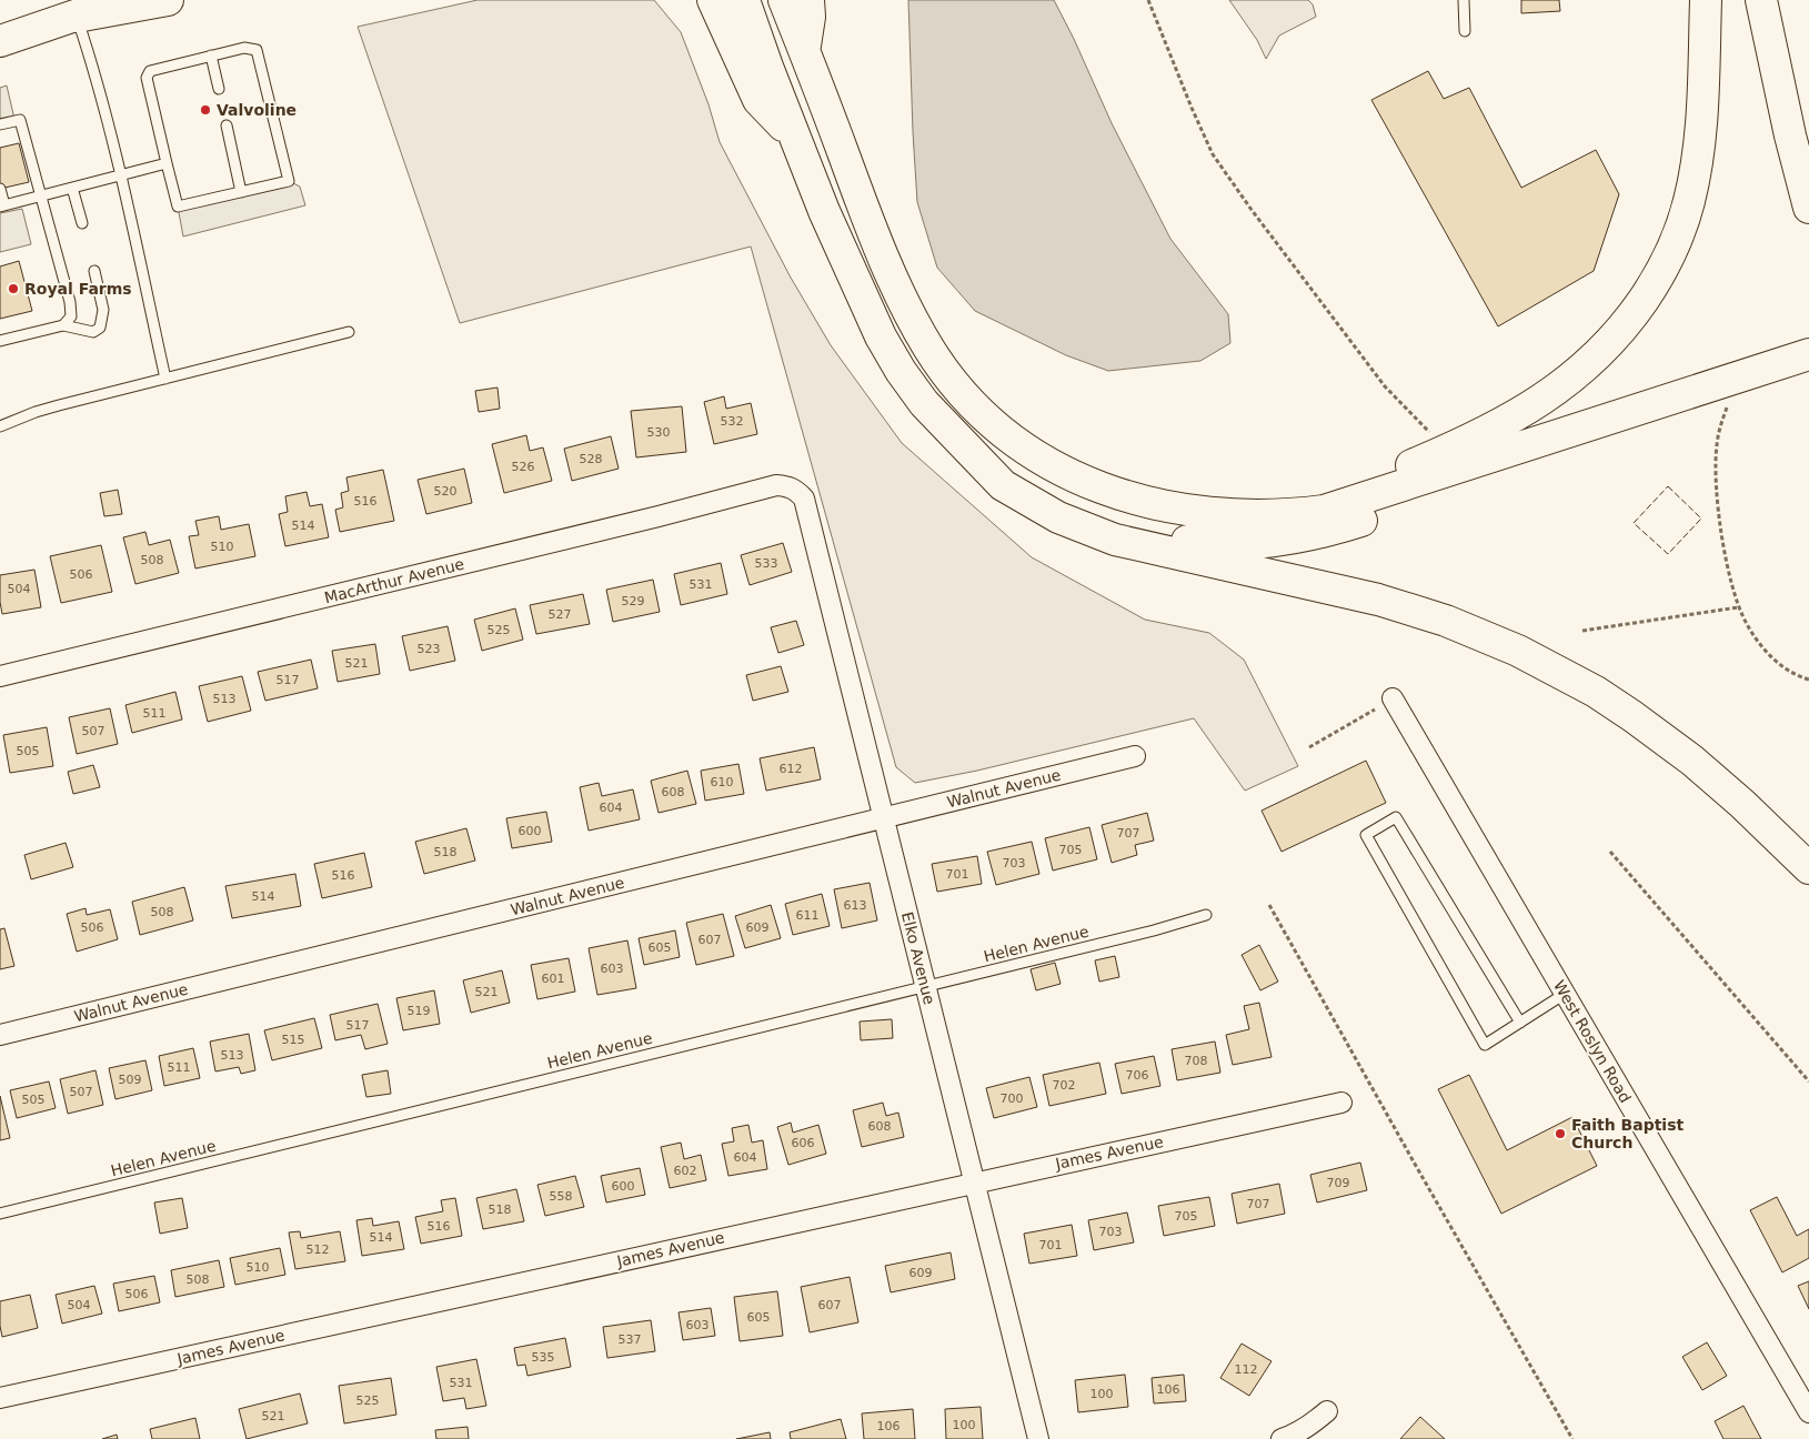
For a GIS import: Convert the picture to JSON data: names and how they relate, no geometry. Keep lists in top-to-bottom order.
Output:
{
  "streets": {
    "street": [
      "MacArthur Avenue",
      "Walnut Avenue",
      "Elko Avenue",
      "West Roslyn Road",
      "James Avenue"
    ],
    "lane": ["Helen Avenue"]
  },
  "crossings": [
    ["MacArthur Avenue", "Elko Avenue"],
    ["Walnut Avenue", "Elko Avenue"],
    ["Helen Avenue", "Elko Avenue"],
    ["Elko Avenue", "James Avenue"]
  ],
  "places": ["Valvoline", "Royal Farms", "Faith Baptist Church"],
  "house_numbers": [
    "532",
    "530",
    "528",
    "526",
    "520",
    "516",
    "514",
    "510",
    "508",
    "533",
    "506",
    "531",
    "504",
    "529",
    "527",
    "525",
    "523",
    "521",
    "517",
    "513",
    "511",
    "507",
    "505",
    "612",
    "610",
    "608",
    "604",
    "600",
    "707",
    "705",
    "518",
    "703",
    "701",
    "516",
    "514",
    "613",
    "508",
    "611",
    "506",
    "609",
    "607",
    "605",
    "603",
    "601",
    "521",
    "519",
    "517",
    "515",
    "513",
    "708",
    "511",
    "706",
    "509",
    "702",
    "507",
    "700",
    "505",
    "608",
    "606",
    "604",
    "602",
    "709",
    "600",
    "558",
    "707",
    "518",
    "705",
    "516",
    "703",
    "514",
    "701",
    "512",
    "510",
    "609",
    "508",
    "506",
    "504",
    "607",
    "605",
    "603",
    "537",
    "535",
    "112",
    "531",
    "106",
    "100",
    "525",
    "521",
    "100",
    "106"
  ]
}
